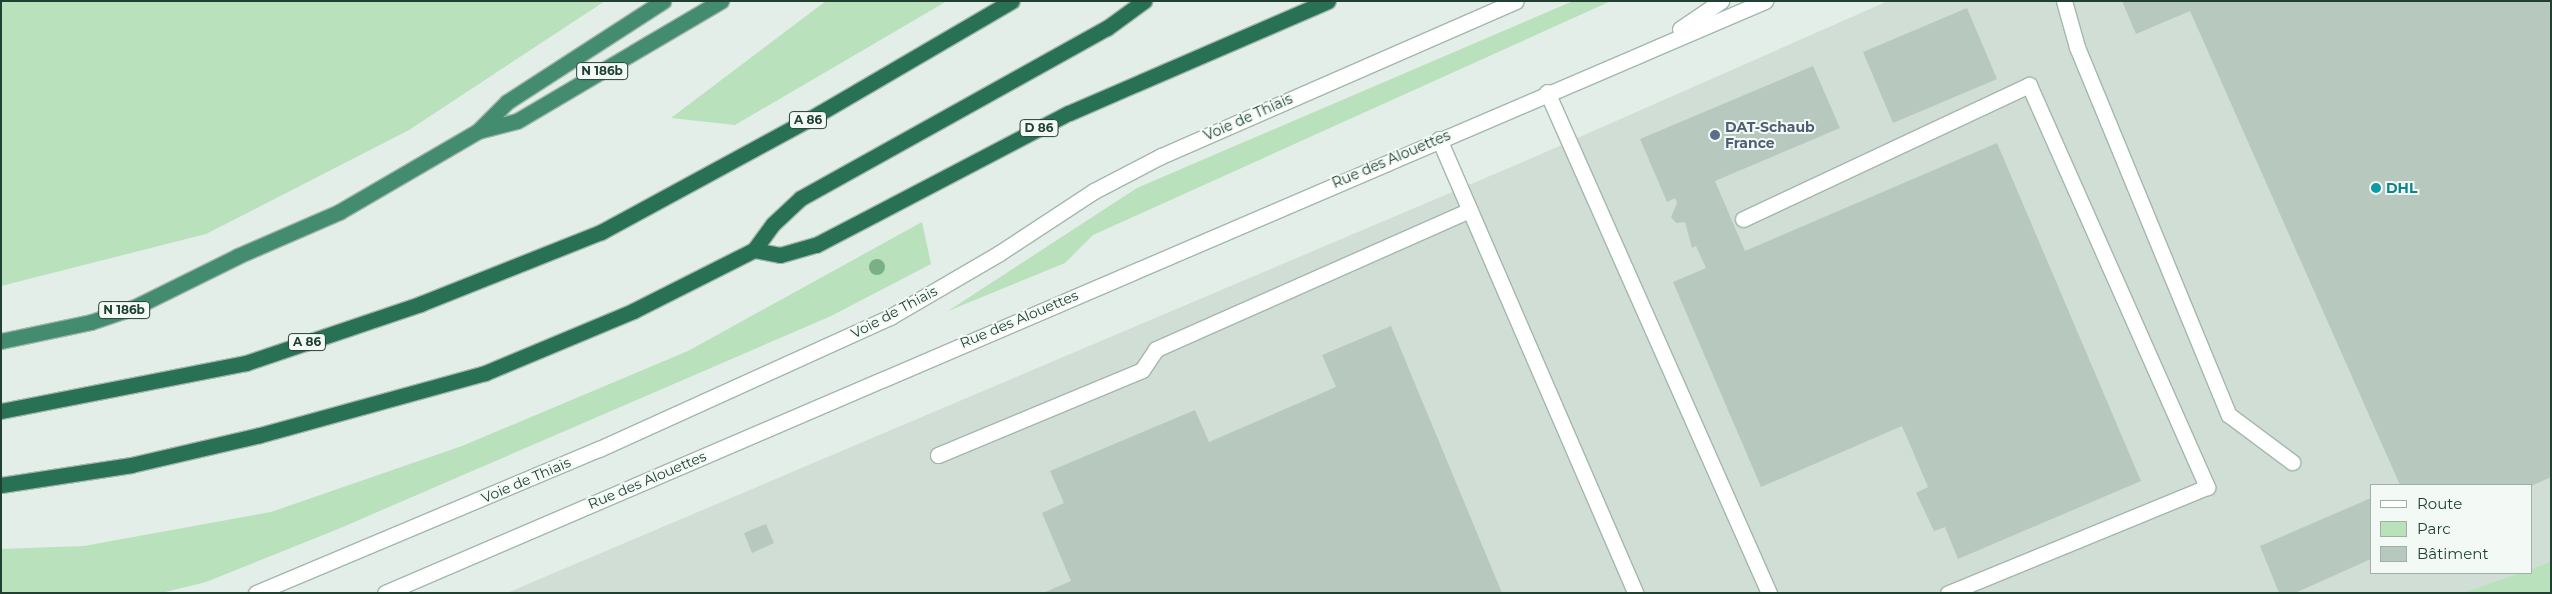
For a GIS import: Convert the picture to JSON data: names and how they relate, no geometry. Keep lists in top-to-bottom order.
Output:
{
  "streets": {
    "highway": ["N 186b", "A 86", "D 86"],
    "main road": ["Voie de Thiais", "Rue des Alouettes"]
  },
  "places": ["DAT-Schaub France", "DHL"],
  "legend": ["Route", "Parc", "Bâtiment"]
}
